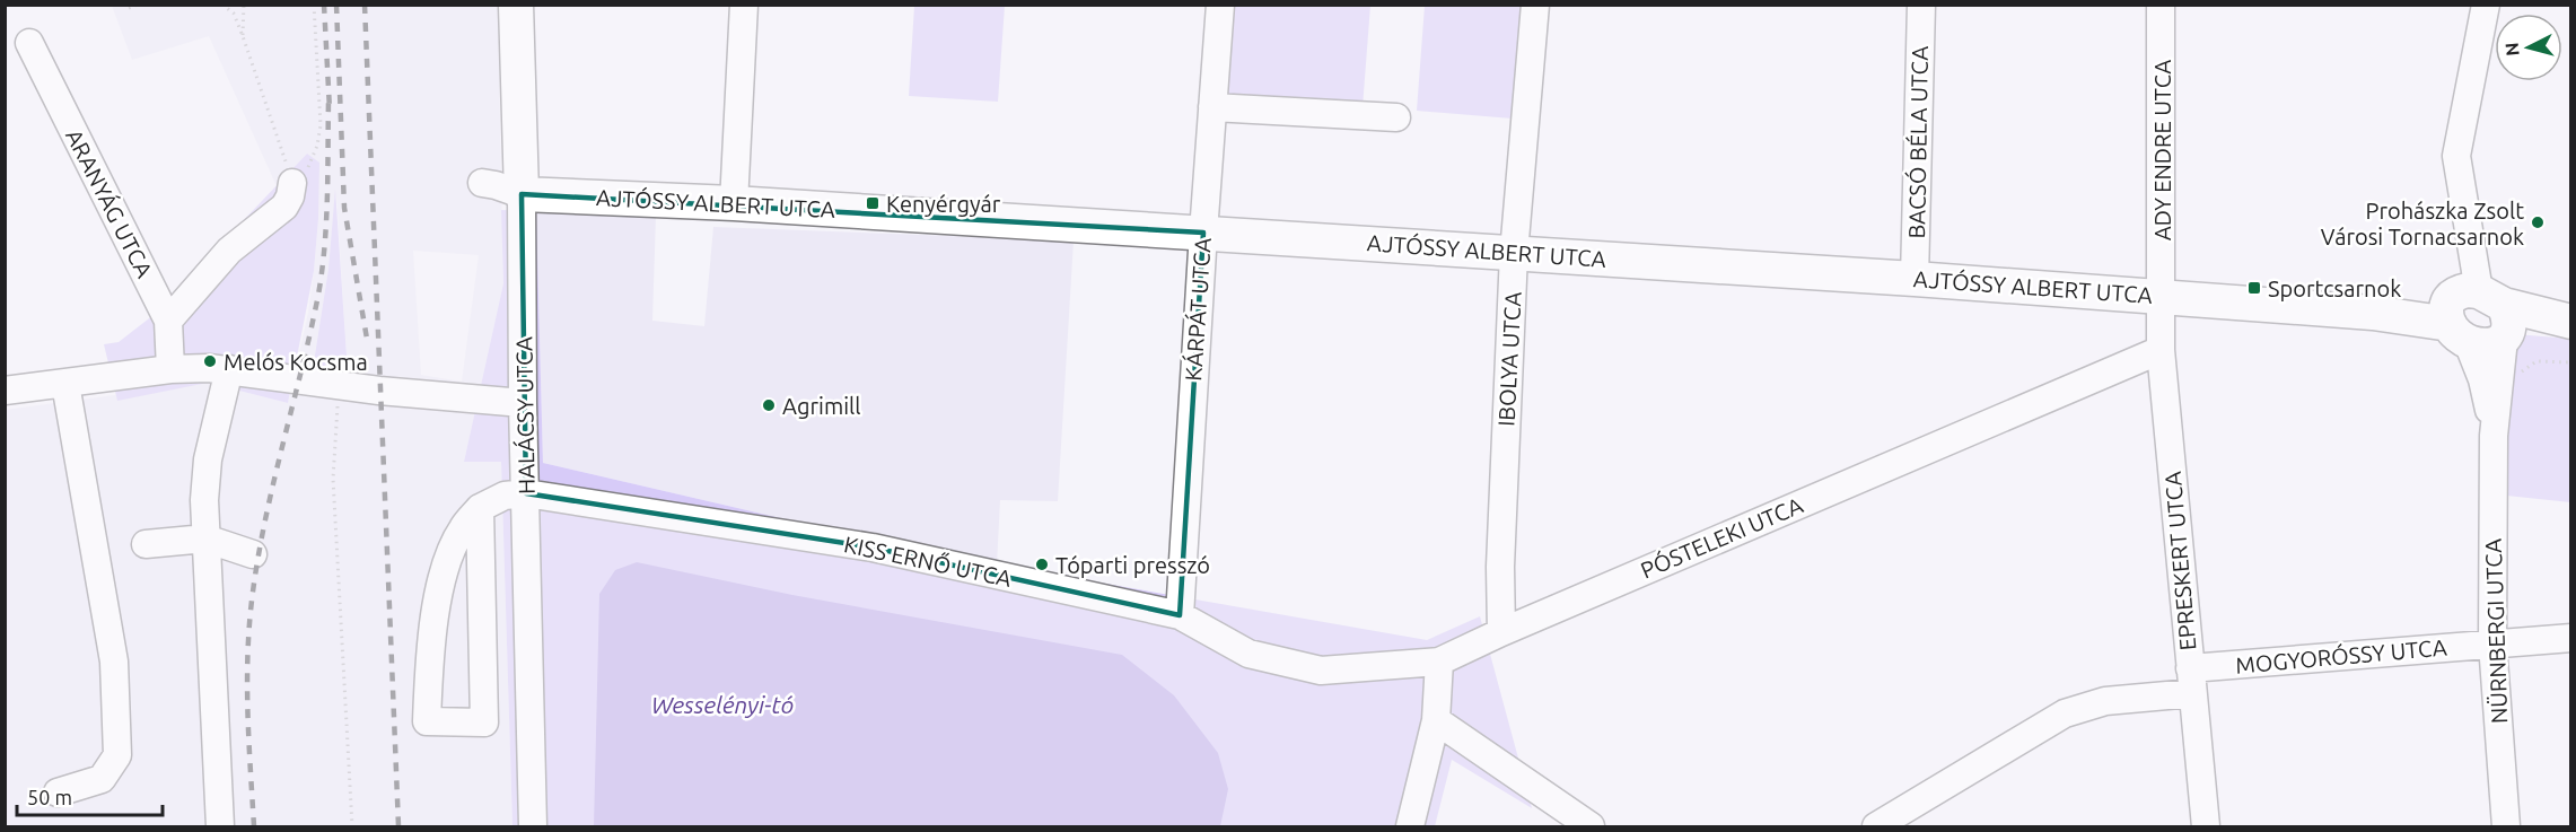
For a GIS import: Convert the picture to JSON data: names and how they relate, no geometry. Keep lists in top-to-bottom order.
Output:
{
  "streets": {
    "main road": ["AJTÓSSY ALBERT UTCA", "HALÁCSY UTCA"],
    "street": [
      "BACSÓ BÉLA UTCA",
      "ADY ENDRE UTCA",
      "ARANYÁG UTCA",
      "KÁRPÁT UTCA",
      "IBOLYA UTCA",
      "PÓSTELEKI UTCA",
      "KISS ERNŐ UTCA",
      "EPRESKERT UTCA",
      "NÜRNBERGI UTCA",
      "MOGYORÓSSY UTCA"
    ]
  },
  "crossings": [
    ["BACSÓ BÉLA UTCA", "AJTÓSSY ALBERT UTCA"],
    ["ADY ENDRE UTCA", "AJTÓSSY ALBERT UTCA"],
    ["ADY ENDRE UTCA", "EPRESKERT UTCA"],
    ["AJTÓSSY ALBERT UTCA", "KÁRPÁT UTCA"],
    ["AJTÓSSY ALBERT UTCA", "IBOLYA UTCA"],
    ["AJTÓSSY ALBERT UTCA", "HALÁCSY UTCA"],
    ["AJTÓSSY ALBERT UTCA", "EPRESKERT UTCA"],
    ["AJTÓSSY ALBERT UTCA", "NÜRNBERGI UTCA"],
    ["KÁRPÁT UTCA", "KISS ERNŐ UTCA"],
    ["IBOLYA UTCA", "PÓSTELEKI UTCA"],
    ["HALÁCSY UTCA", "KISS ERNŐ UTCA"],
    ["PÓSTELEKI UTCA", "KISS ERNŐ UTCA"],
    ["PÓSTELEKI UTCA", "EPRESKERT UTCA"],
    ["EPRESKERT UTCA", "MOGYORÓSSY UTCA"],
    ["NÜRNBERGI UTCA", "MOGYORÓSSY UTCA"]
  ],
  "water": ["Wesselényi-tó"],
  "places": {
    "transit": ["Kenyérgyár", "Sportcsarnok"],
    "other": [
      "Prohászka Zsolt Városi Tornacsarnok",
      "Melós Kocsma",
      "Agrimill",
      "Tóparti presszó"
    ]
  },
  "scale_bar": "50 m",
  "north": "left"
}
